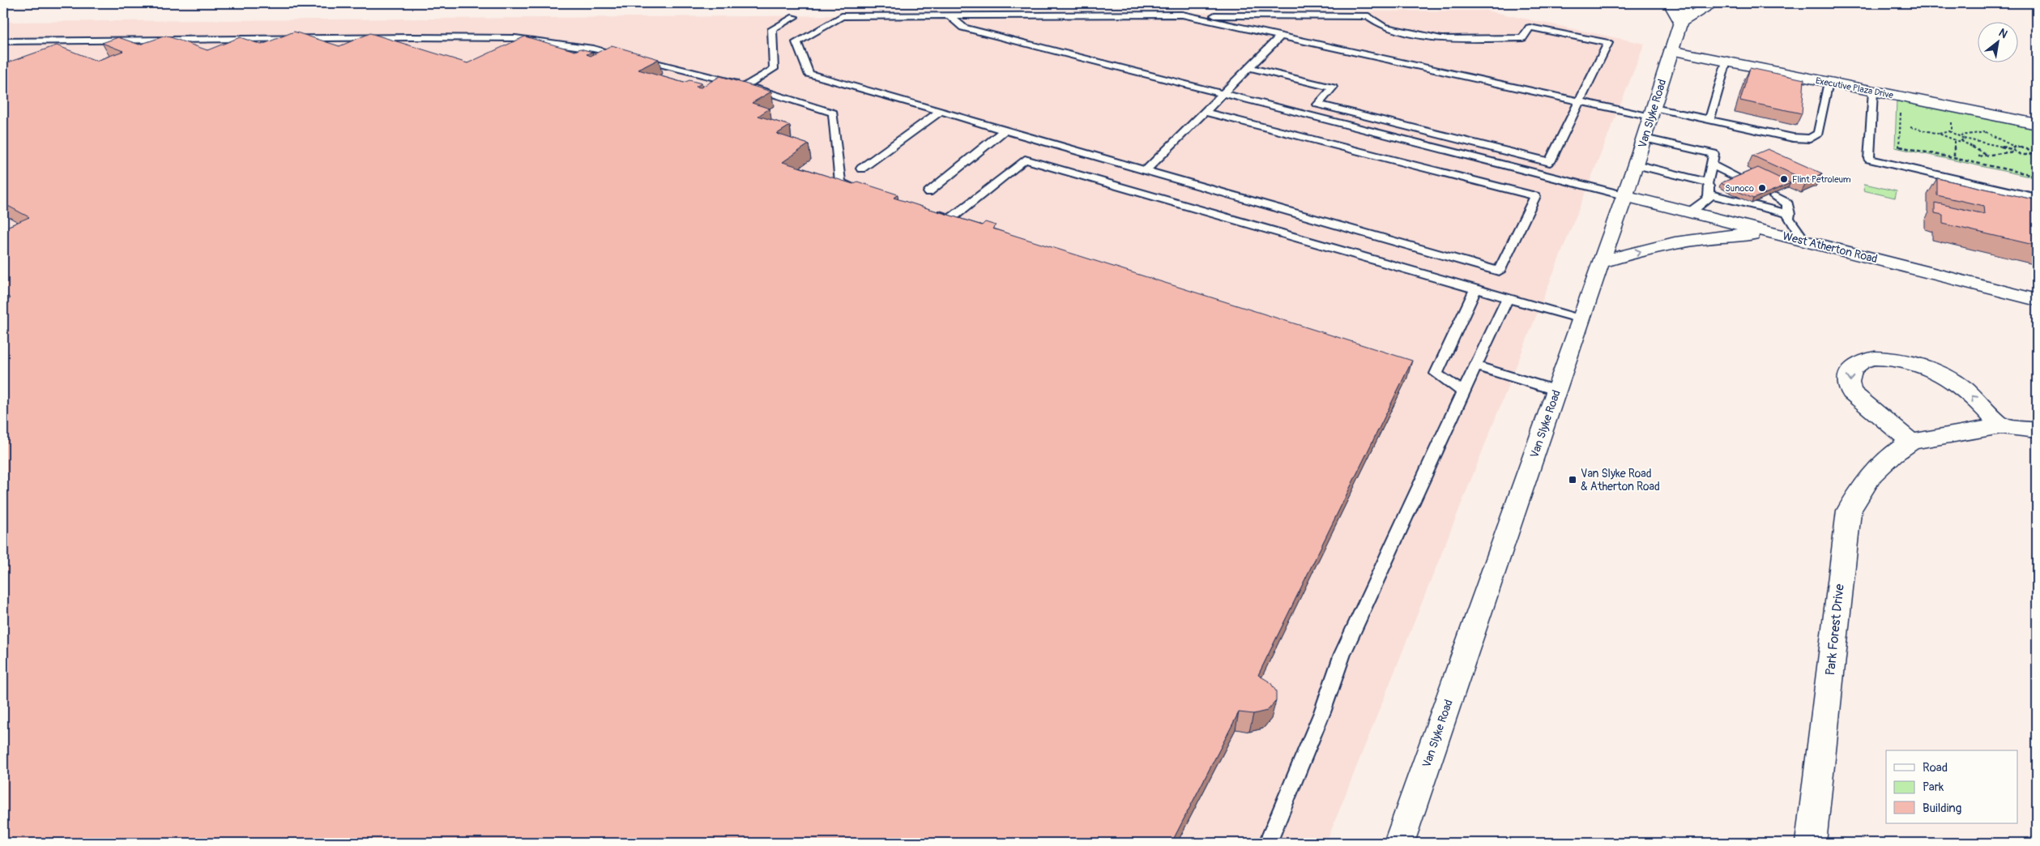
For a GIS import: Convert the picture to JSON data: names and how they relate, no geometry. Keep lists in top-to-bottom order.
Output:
{
  "streets": {
    "street": [
      "Executive Plaza Drive",
      "Van Slyke Road",
      "West Atherton Road",
      "Park Forest Drive"
    ]
  },
  "crossings": [
    ["Executive Plaza Drive", "Van Slyke Road"],
    ["Van Slyke Road", "West Atherton Road"]
  ],
  "places": {
    "other": ["Flint Petroleum", "Sunoco"],
    "transit": ["Van Slyke Road & Atherton Road"]
  },
  "legend": ["Road", "Park", "Building"],
  "north": "top right"
}
